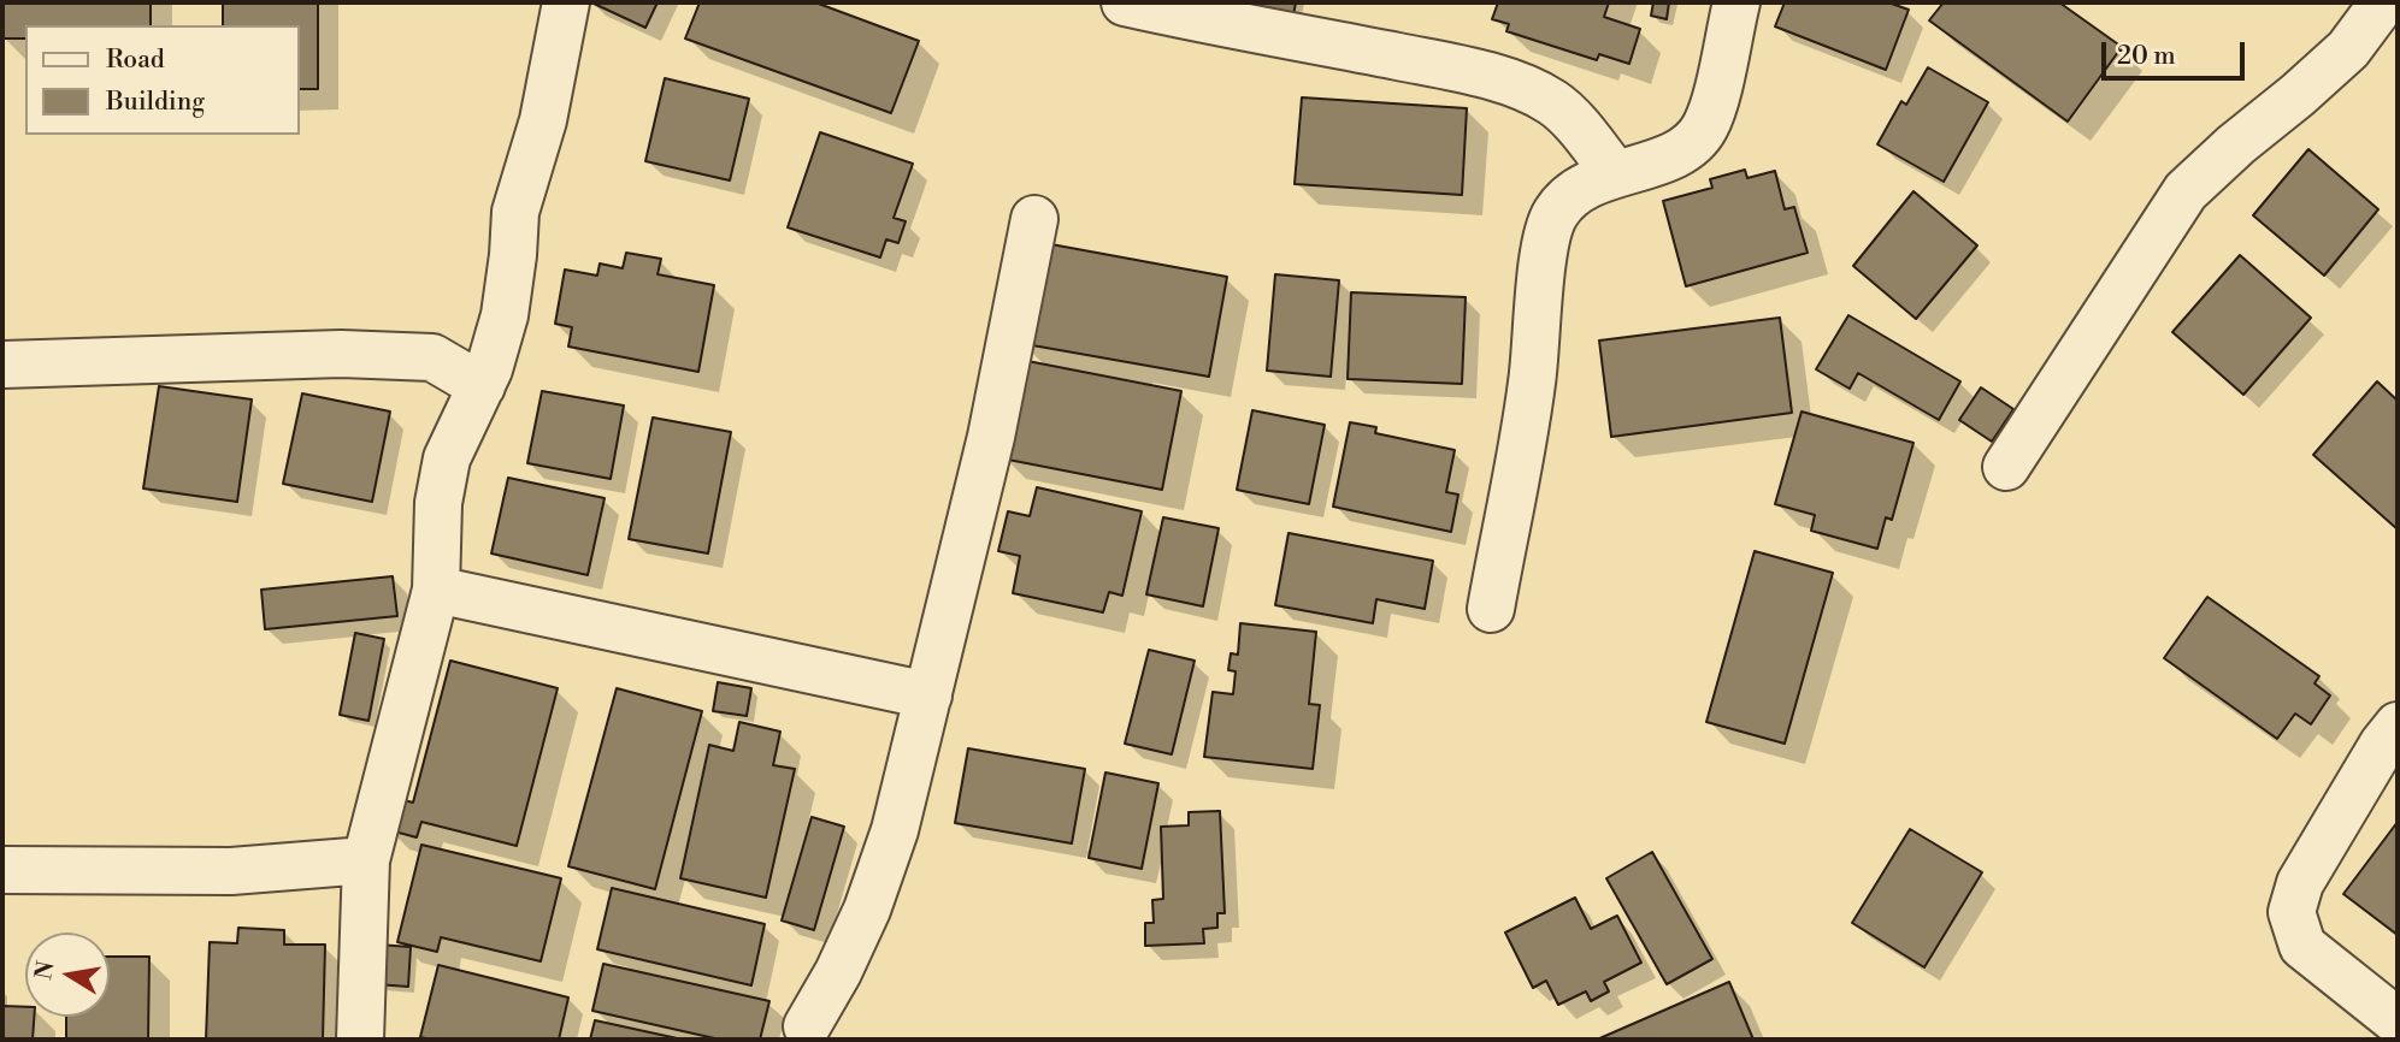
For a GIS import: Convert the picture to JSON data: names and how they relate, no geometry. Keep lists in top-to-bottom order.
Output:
{
  "legend": ["Road", "Building"],
  "scale_bar": "20 m",
  "north": "left"
}
